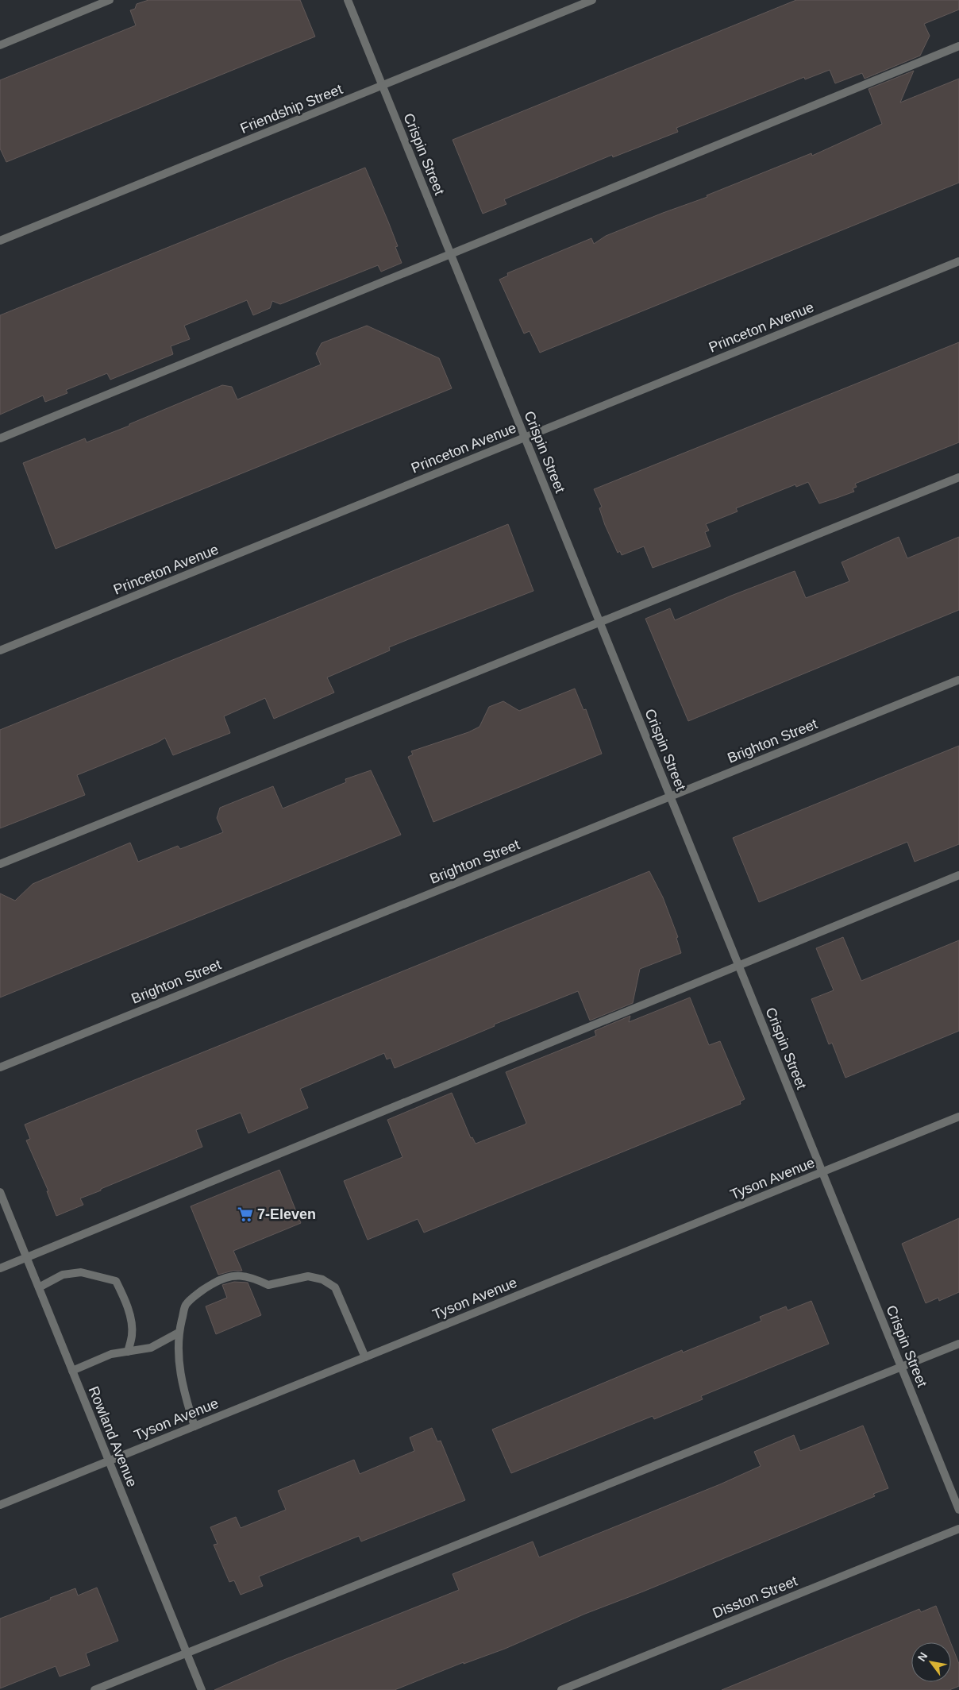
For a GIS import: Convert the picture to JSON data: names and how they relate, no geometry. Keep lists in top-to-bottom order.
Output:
{
  "streets": {
    "street": [
      "Friendship Street",
      "Crispin Street",
      "Princeton Avenue",
      "Brighton Street",
      "Tyson Avenue",
      "Rowland Avenue",
      "Disston Street"
    ]
  },
  "crossings": [
    ["Friendship Street", "Crispin Street"],
    ["Crispin Street", "Princeton Avenue"],
    ["Crispin Street", "Brighton Street"],
    ["Crispin Street", "Tyson Avenue"],
    ["Tyson Avenue", "Rowland Avenue"]
  ],
  "places": {
    "supermarket": ["7-Eleven"]
  },
  "north": "top left"
}
